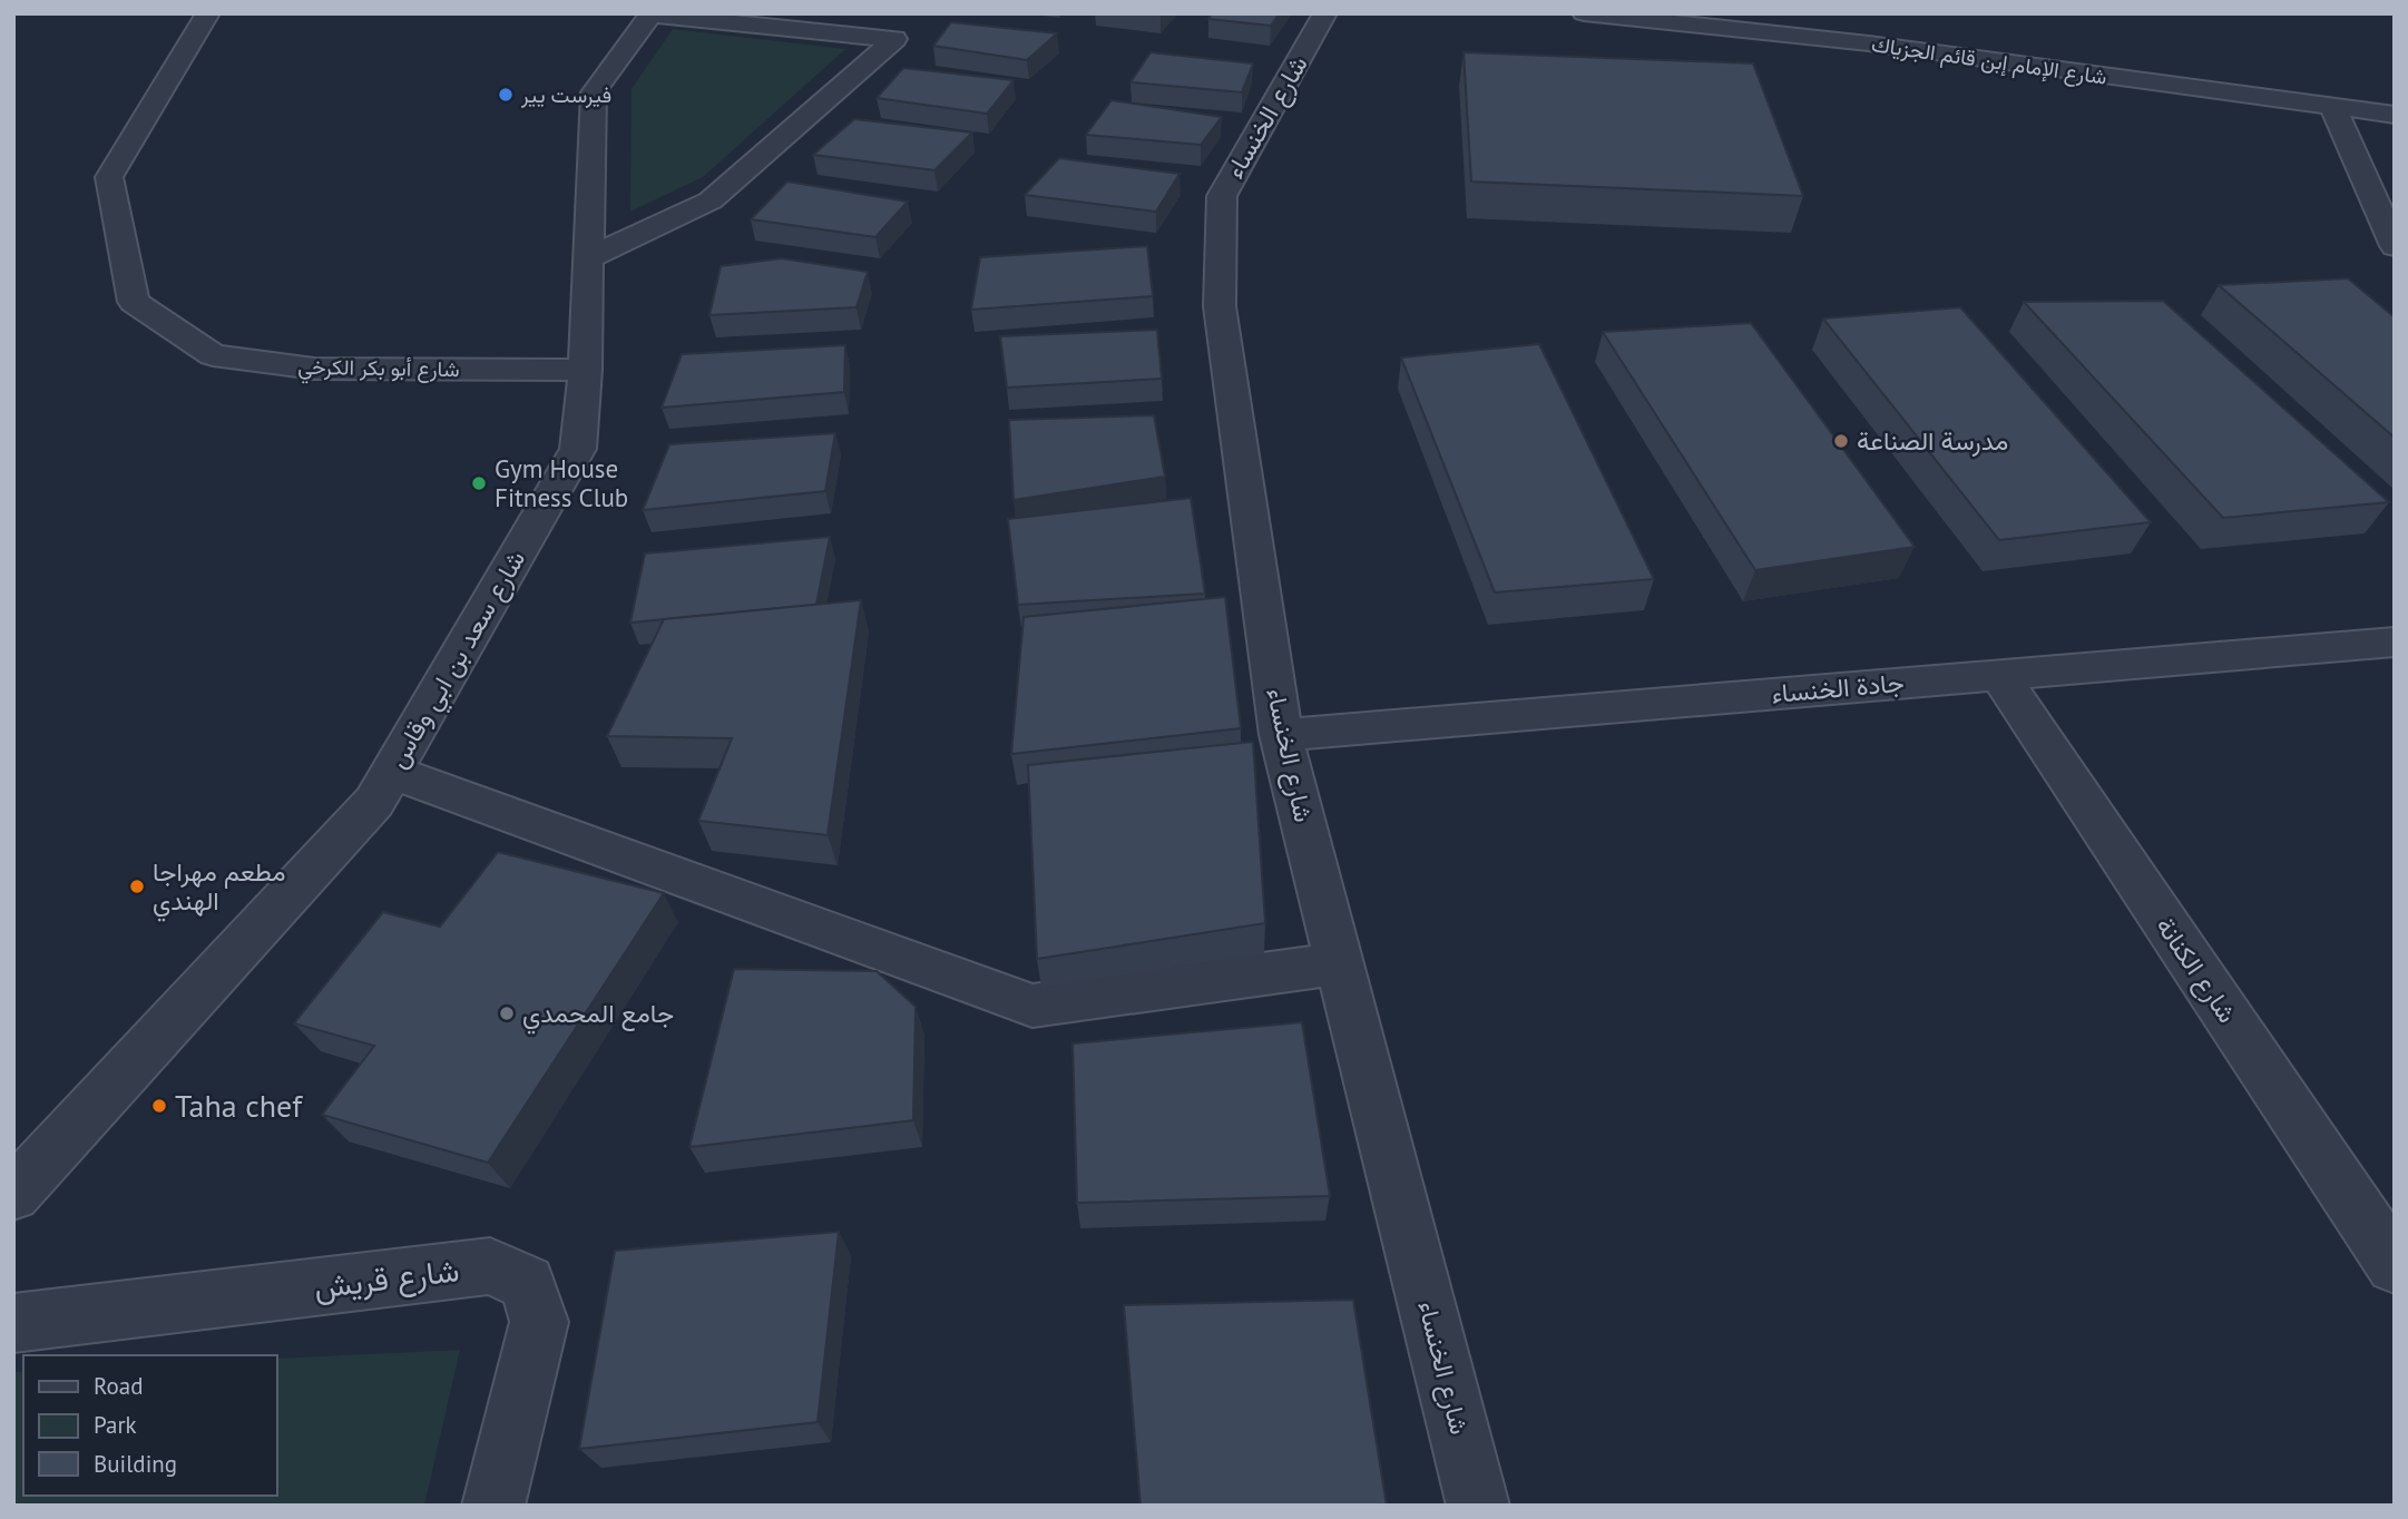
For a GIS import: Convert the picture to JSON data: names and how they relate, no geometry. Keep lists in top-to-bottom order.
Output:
{
  "streets": {
    "street": [
      "شارع الإمام إبن قائم الجزياك",
      "شارع الخنساء",
      "شارع أبو بكر الكرخي",
      "شارع سعد بن ابي وقاس",
      "جادة الخنساء",
      "شارع الكنانة",
      "شارع قريش"
    ]
  },
  "crossings": [
    ["شارع الخنساء", "جادة الخنساء"],
    ["شارع أبو بكر الكرخي", "شارع سعد بن ابي وقاس"],
    ["جادة الخنساء", "شارع الكنانة"]
  ],
  "places": [
    "فيرست يير",
    "مدرسة الصناعة",
    "Gym House Fitness Club",
    "مطعم مهراجا الهندي",
    "جامع المحمدي",
    "Taha chef"
  ],
  "legend": ["Road", "Park", "Building"]
}
